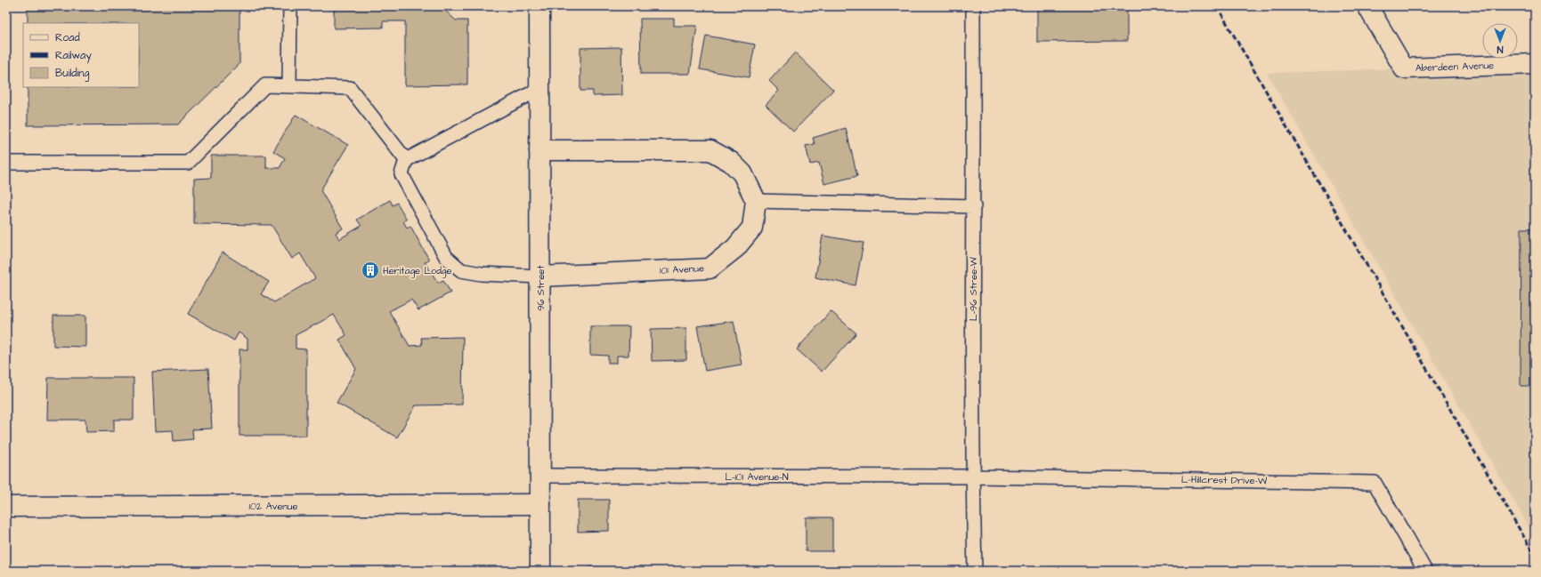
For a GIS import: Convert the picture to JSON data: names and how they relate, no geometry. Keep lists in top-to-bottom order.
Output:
{
  "streets": {
    "street": [
      "Aberdeen Avenue",
      "101 Avenue",
      "96 Street",
      "102 Avenue"
    ],
    "lane": ["L-96 Stree-W", "L-101 Avenue-N", "L-Hillcrest Drive-W"]
  },
  "crossings": [
    ["101 Avenue", "96 Street"],
    ["96 Street", "L-101 Avenue-N"],
    ["96 Street", "102 Avenue"],
    ["L-96 Stree-W", "L-101 Avenue-N"],
    ["L-96 Stree-W", "L-Hillcrest Drive-W"],
    ["L-101 Avenue-N", "L-Hillcrest Drive-W"]
  ],
  "places": {
    "building": ["Heritage Lodge"]
  },
  "legend": ["Road", "Railway", "Building"],
  "north": "bottom"
}
